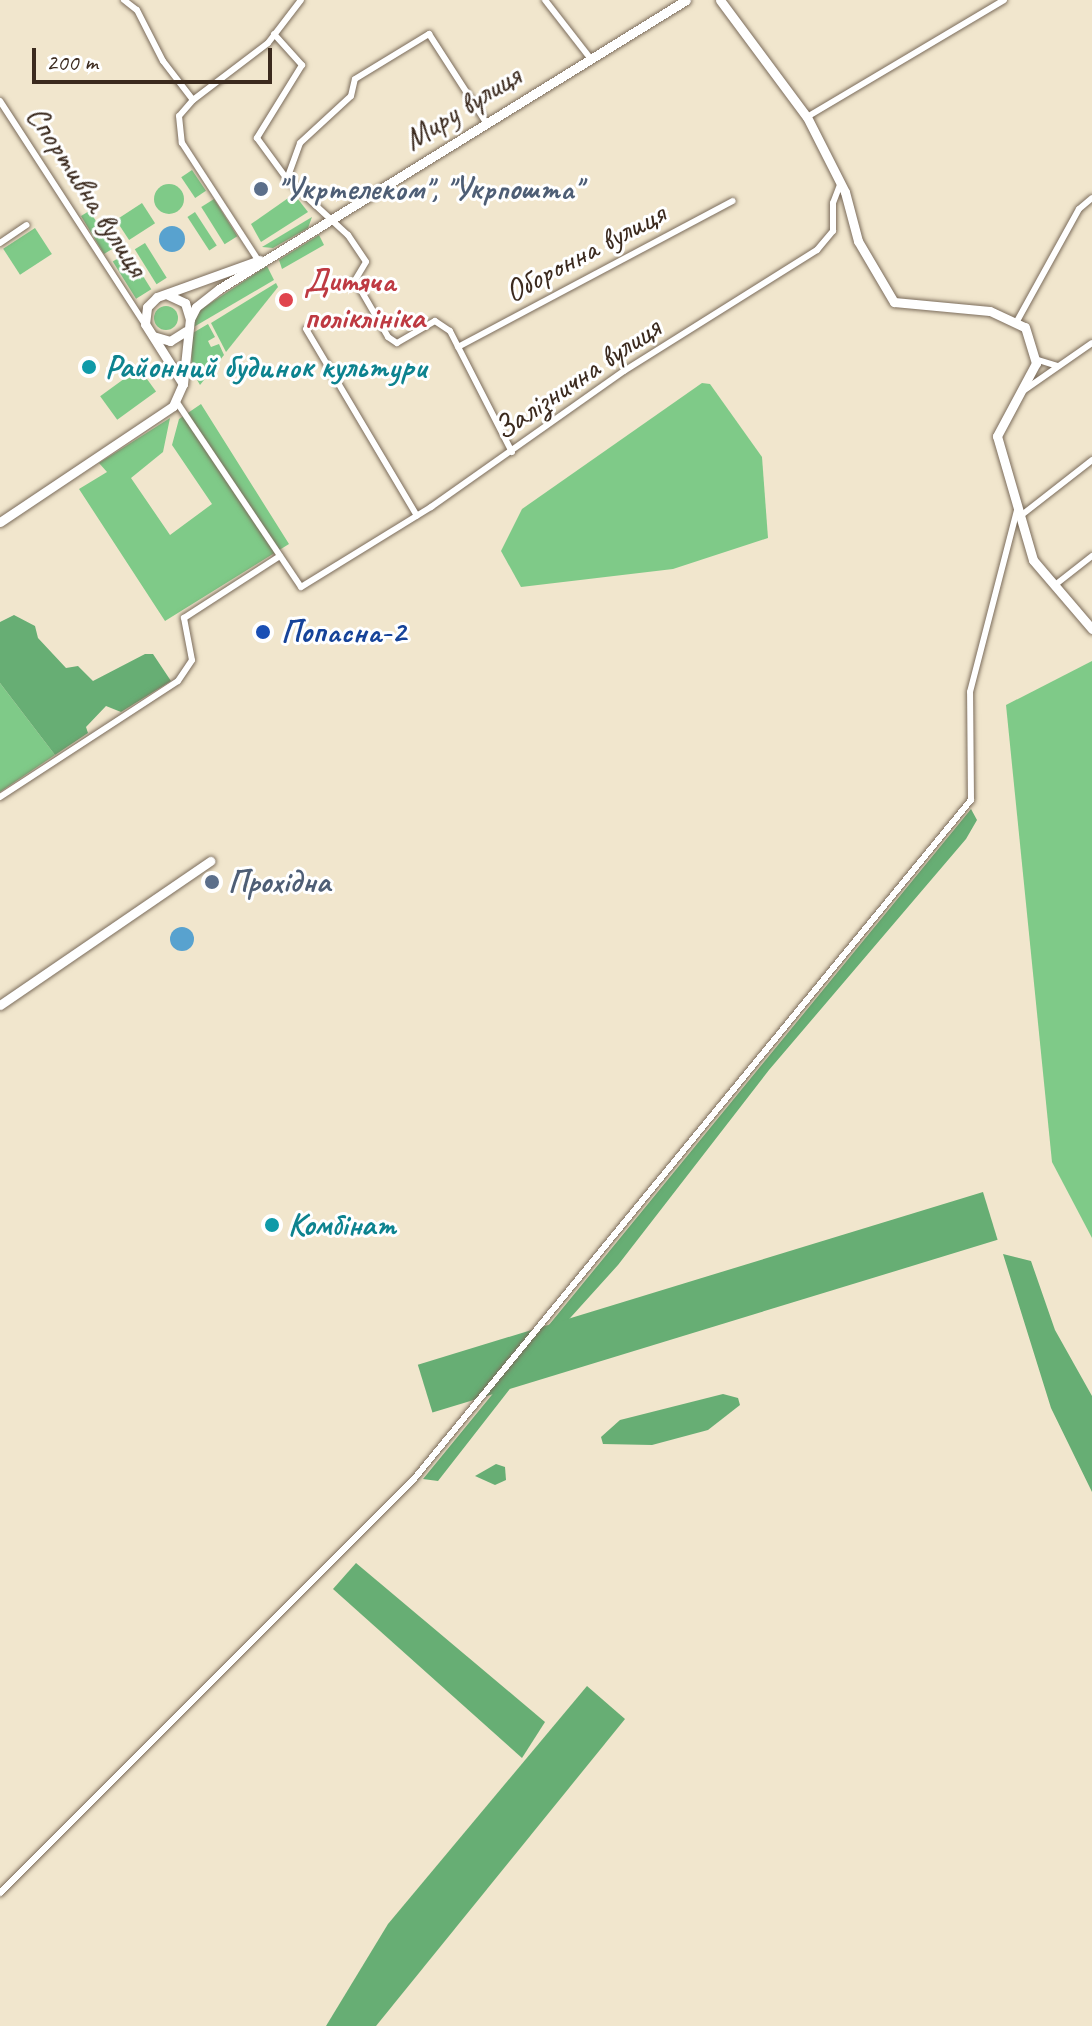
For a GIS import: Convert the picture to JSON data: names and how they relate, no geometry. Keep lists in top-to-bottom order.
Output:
{
  "streets": {
    "street": [
      "Миру вулиця",
      "Спортивна вулиця",
      "Оборонна вулиця",
      "Залізнична вулиця"
    ]
  },
  "places": [
    "\"Укртелеком\", \"Укрпошта\"",
    "Дитяча поліклініка",
    "Районний будинок культури",
    "Попасна-2",
    "Прохідна",
    "Комбінат"
  ],
  "scale_bar": "200 m"
}
